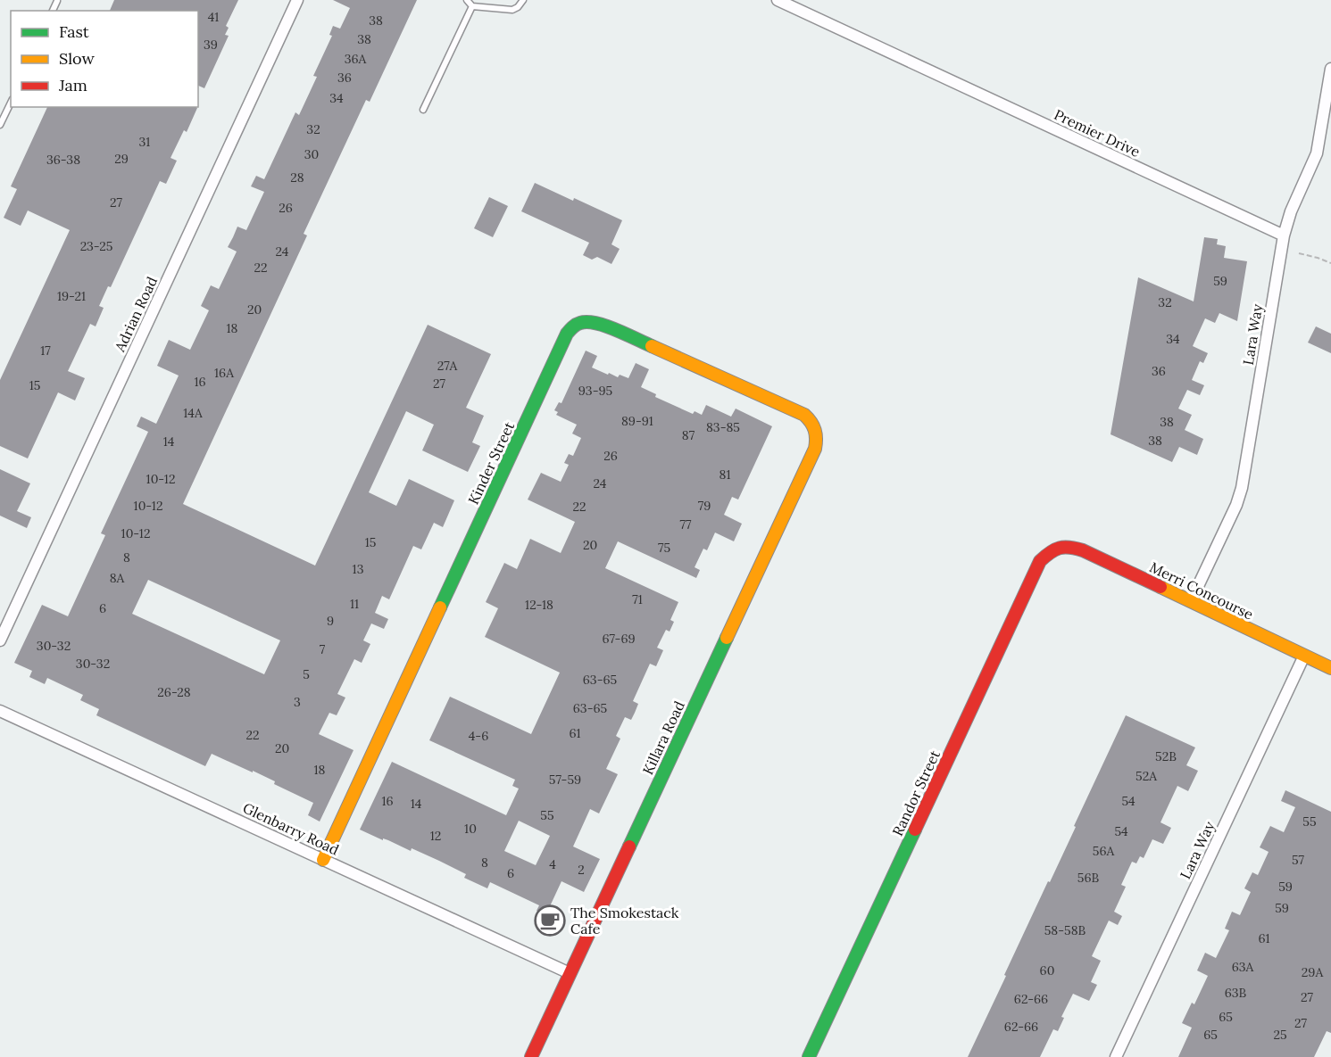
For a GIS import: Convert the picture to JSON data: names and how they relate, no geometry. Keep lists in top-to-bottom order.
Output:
{
  "streets": {
    "street": [
      "Premier Drive",
      "Adrian Road",
      "Lara Way",
      "Kinder Street",
      "Merri Concourse",
      "Killara Road",
      "Randor Street",
      "Glenbarry Road"
    ]
  },
  "crossings": [
    ["Premier Drive", "Lara Way"],
    ["Lara Way", "Merri Concourse"],
    ["Kinder Street", "Killara Road"],
    ["Kinder Street", "Glenbarry Road"],
    ["Merri Concourse", "Randor Street"],
    ["Killara Road", "Glenbarry Road"]
  ],
  "places": {
    "cafe": ["The Smokestack Cafe"]
  },
  "house_numbers": [
    "41",
    "38",
    "38",
    "39",
    "36A",
    "36",
    "34",
    "32",
    "31",
    "30",
    "29",
    "36-38",
    "28",
    "27",
    "26",
    "23-25",
    "24",
    "22",
    "59",
    "19-21",
    "32",
    "20",
    "18",
    "34",
    "17",
    "27A",
    "36",
    "16A",
    "16",
    "27",
    "15",
    "93-95",
    "14A",
    "89-91",
    "38",
    "83-85",
    "87",
    "38",
    "14",
    "26",
    "81",
    "10-12",
    "24",
    "10-12",
    "79",
    "22",
    "77",
    "10-12",
    "15",
    "20",
    "75",
    "8",
    "13",
    "8A",
    "71",
    "11",
    "12-18",
    "6",
    "9",
    "67-69",
    "30-32",
    "7",
    "30-32",
    "5",
    "63-65",
    "26-28",
    "3",
    "63-65",
    "61",
    "22",
    "4-6",
    "20",
    "52B",
    "18",
    "52A",
    "57-59",
    "16",
    "54",
    "14",
    "55",
    "55",
    "10",
    "54",
    "12",
    "56A",
    "57",
    "8",
    "4",
    "2",
    "6",
    "56B",
    "59",
    "59",
    "58-58B",
    "61",
    "63A",
    "60",
    "29A",
    "63B",
    "27",
    "62-66",
    "65",
    "27",
    "62-66",
    "65",
    "25"
  ],
  "legend": ["Fast", "Slow", "Jam"]
}
